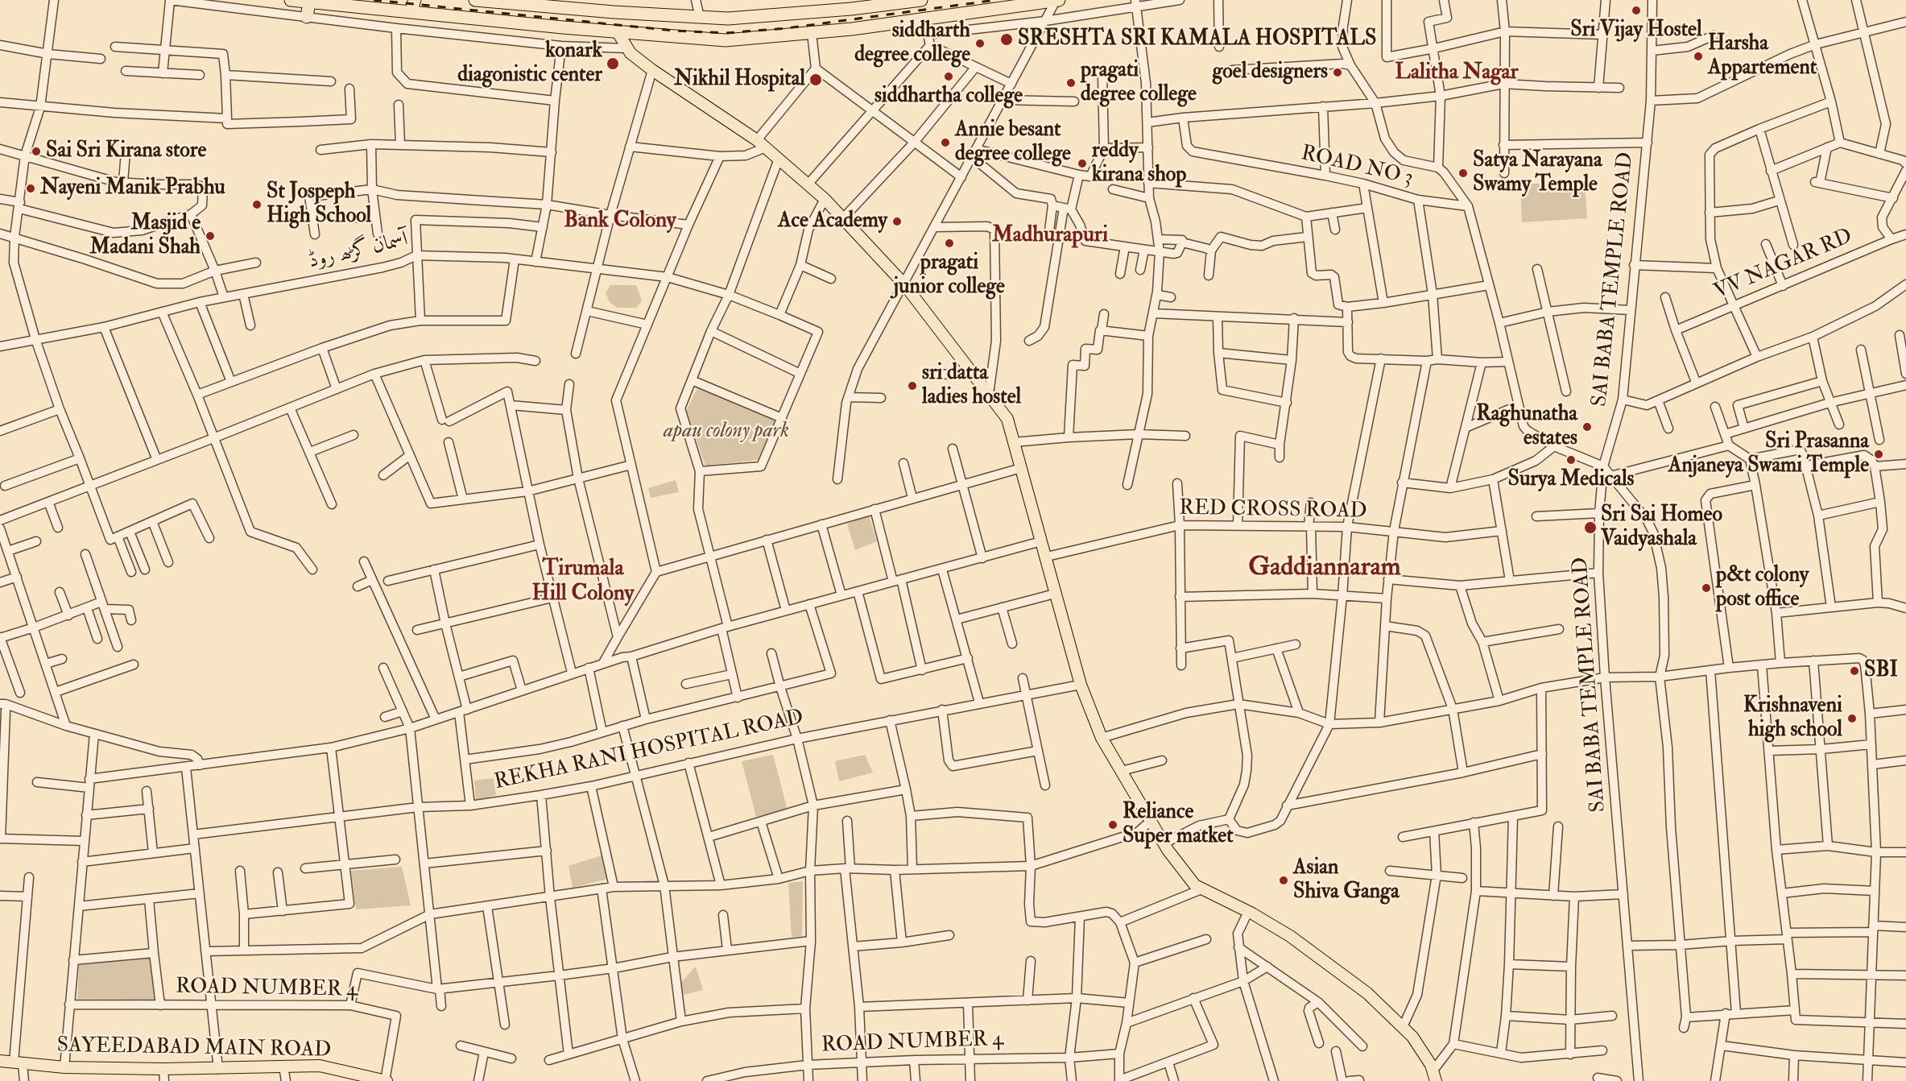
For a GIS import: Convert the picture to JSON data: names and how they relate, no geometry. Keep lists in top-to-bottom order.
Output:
{
  "streets": {
    "main road": ["SAYEEDABAD MAIN ROAD"],
    "street": [
      "ROAD NO 3",
      "آسمان گڑھ روڈ",
      "VV NAGAR RD",
      "SAI BABA TEMPLE ROAD",
      "RED CROSS ROAD",
      "REKHA RANI HOSPITAL ROAD",
      "ROAD NUMBER 4"
    ]
  },
  "crossings": [
    ["ROAD NUMBER 4", "SAYEEDABAD MAIN ROAD"]
  ],
  "districts": [
    "Lalitha Nagar",
    "Bank Colony",
    "Madhurapuri",
    "Gaddiannaram",
    "Tirumala Hill Colony"
  ],
  "parks": ["apau colony park"],
  "places": [
    "Sri Vijay Hostel",
    "SRESHTA SRI KAMALA HOSPITALS",
    "siddharth degree college",
    "Harsha Appartement",
    "konark diagonistic center",
    "goel designers",
    "siddhartha college",
    "Nikhil Hospital",
    "pragati degree college",
    "Annie besant degree college",
    "Sai Sri Kirana store",
    "reddy kirana shop",
    "Satya Narayana Swamy Temple",
    "Nayeni Manik Prabhu",
    "St Jospeph High School",
    "Ace Academy",
    "Masjid e Madani Shah",
    "pragati junior college",
    "sri datta ladies hostel",
    "Raghunatha estates",
    "Sri Prasanna Anjaneya Swami Temple",
    "Surya Medicals",
    "Sri Sai Homeo Vaidyashala",
    "p&t colony post office",
    "SBI",
    "Krishnaveni high school",
    "Reliance Super matket",
    "Asian Shiva Ganga"
  ]
}
